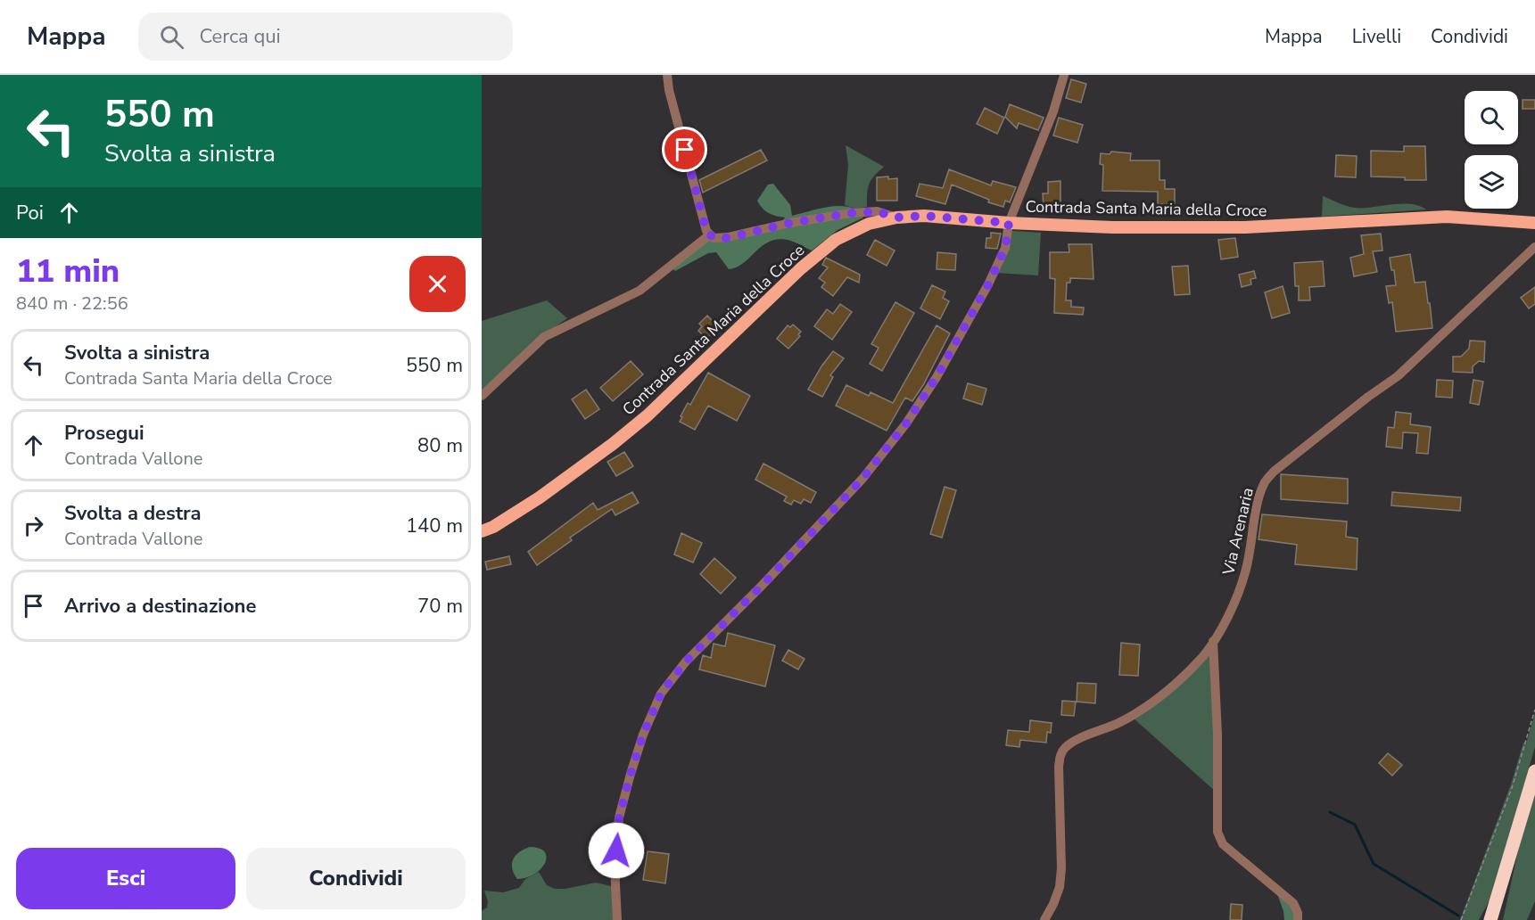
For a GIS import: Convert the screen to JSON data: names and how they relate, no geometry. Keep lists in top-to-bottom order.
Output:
{
  "streets": {
    "main road": ["Contrada Santa Maria della Croce"],
    "street": ["Via Arenaria"]
  },
  "page": {
    "header": "Mappa",
    "search": "Cerca qui",
    "nav": ["Mappa", "Livelli", "Condividi"],
    "turn": ["550 m", "Svolta a sinistra"],
    "then": "Poi",
    "heading": ["11 min", "840 m · 22:56"],
    "list": [
      {
        "name": "Svolta a sinistra",
        "note": "Contrada Santa Maria della Croce",
        "value": "550 m"
      },
      {
        "name": "Prosegui",
        "note": "Contrada Vallone",
        "value": "80 m"
      },
      {
        "name": "Svolta a destra",
        "note": "Contrada Vallone",
        "value": "140 m"
      },
      {
        "name": "Arrivo a destinazione",
        "value": "70 m"
      }
    ],
    "buttons": ["Esci", "Condividi"]
  }
}
